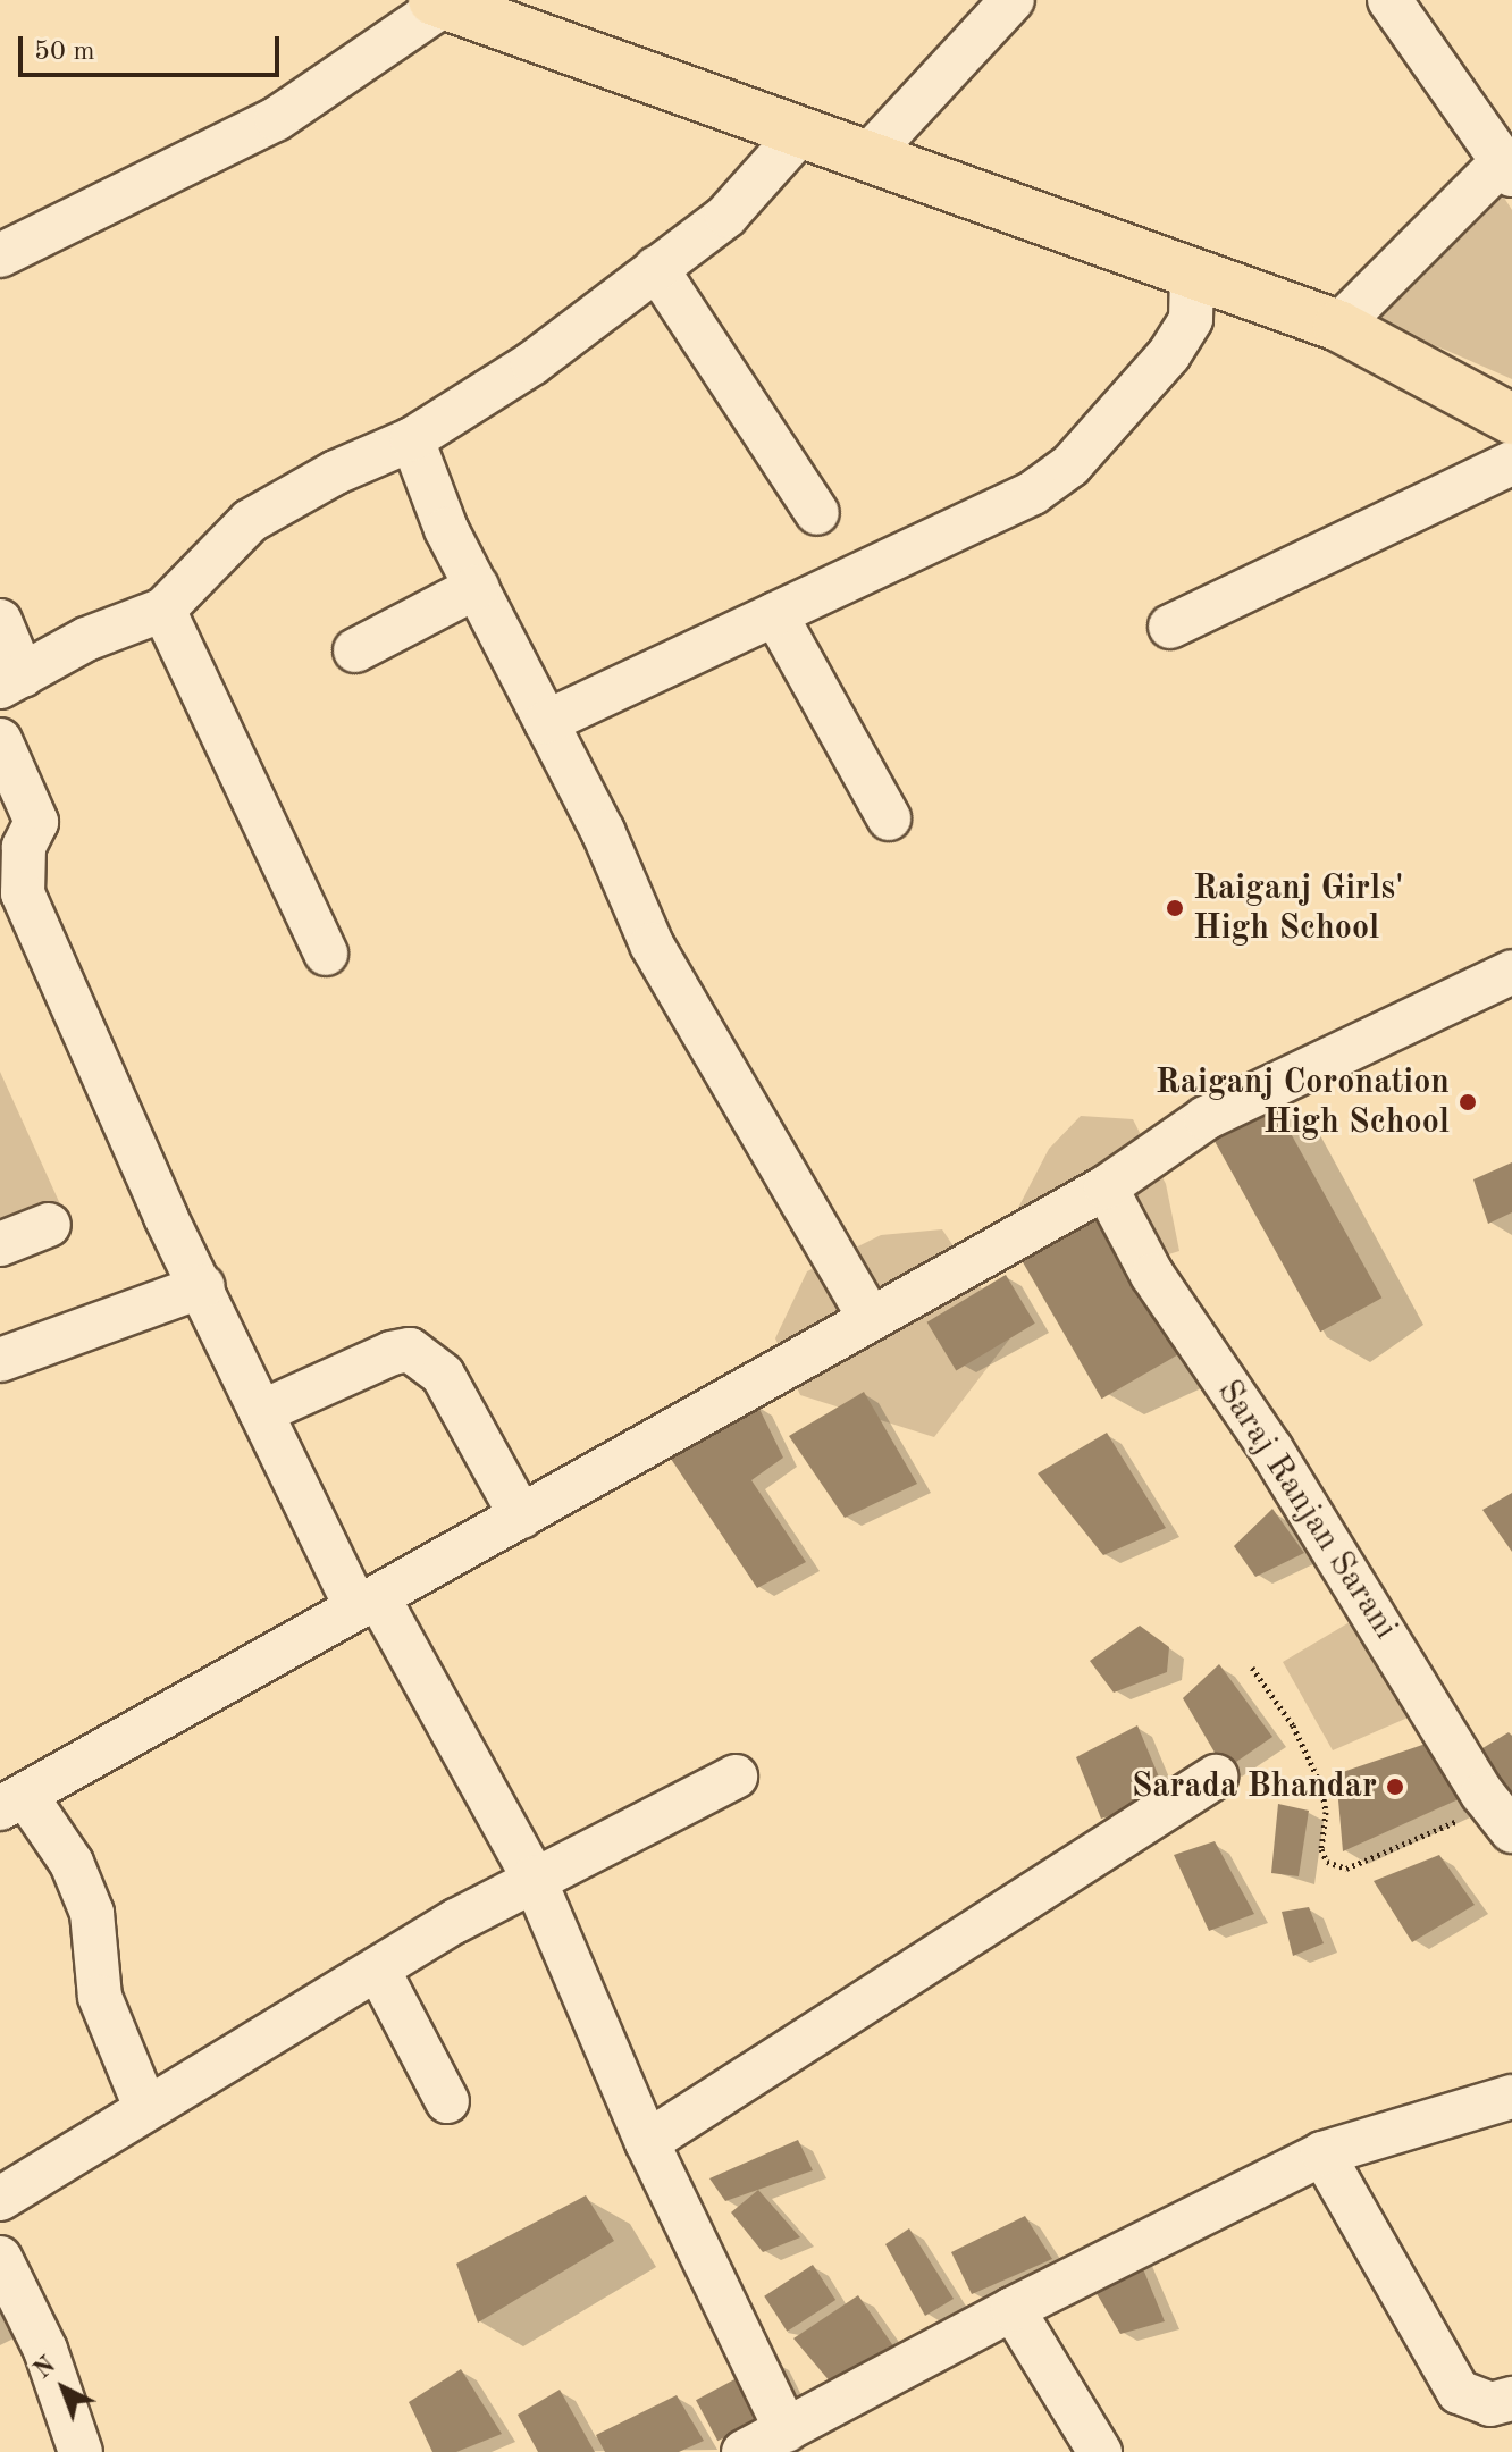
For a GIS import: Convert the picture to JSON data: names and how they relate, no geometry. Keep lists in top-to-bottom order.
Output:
{
  "streets": {
    "street": ["Saraj Ranjan Sarani"]
  },
  "places": ["Raiganj Girls' High School", "Raiganj Coronation High School", "Sarada Bhandar"],
  "scale_bar": "50 m",
  "north": "top left"
}
